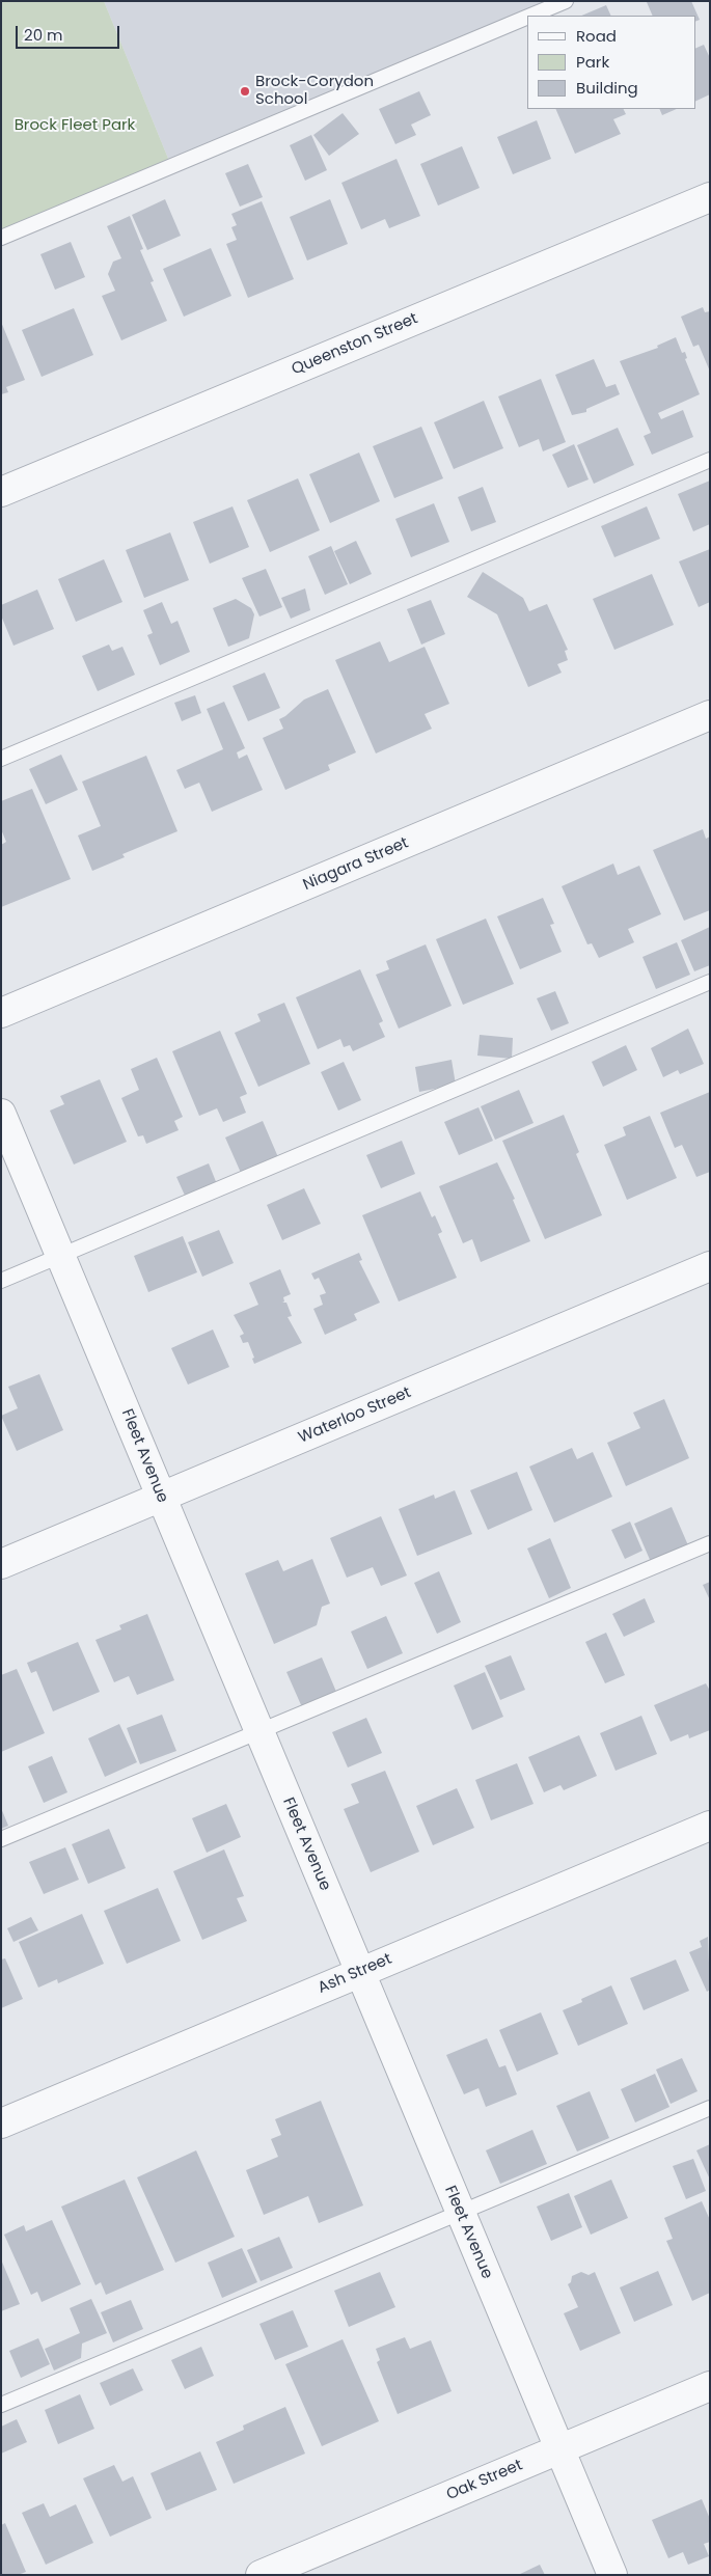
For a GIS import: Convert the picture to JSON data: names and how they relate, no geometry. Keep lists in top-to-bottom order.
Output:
{
  "streets": {
    "street": [
      "Queenston Street",
      "Niagara Street",
      "Waterloo Street",
      "Fleet Avenue",
      "Ash Street",
      "Oak Street"
    ]
  },
  "crossings": [
    ["Waterloo Street", "Fleet Avenue"],
    ["Fleet Avenue", "Ash Street"],
    ["Fleet Avenue", "Oak Street"]
  ],
  "parks": ["Brock Fleet Park"],
  "places": ["Brock-Corydon School"],
  "legend": ["Road", "Park", "Building"],
  "scale_bar": "20 m"
}
